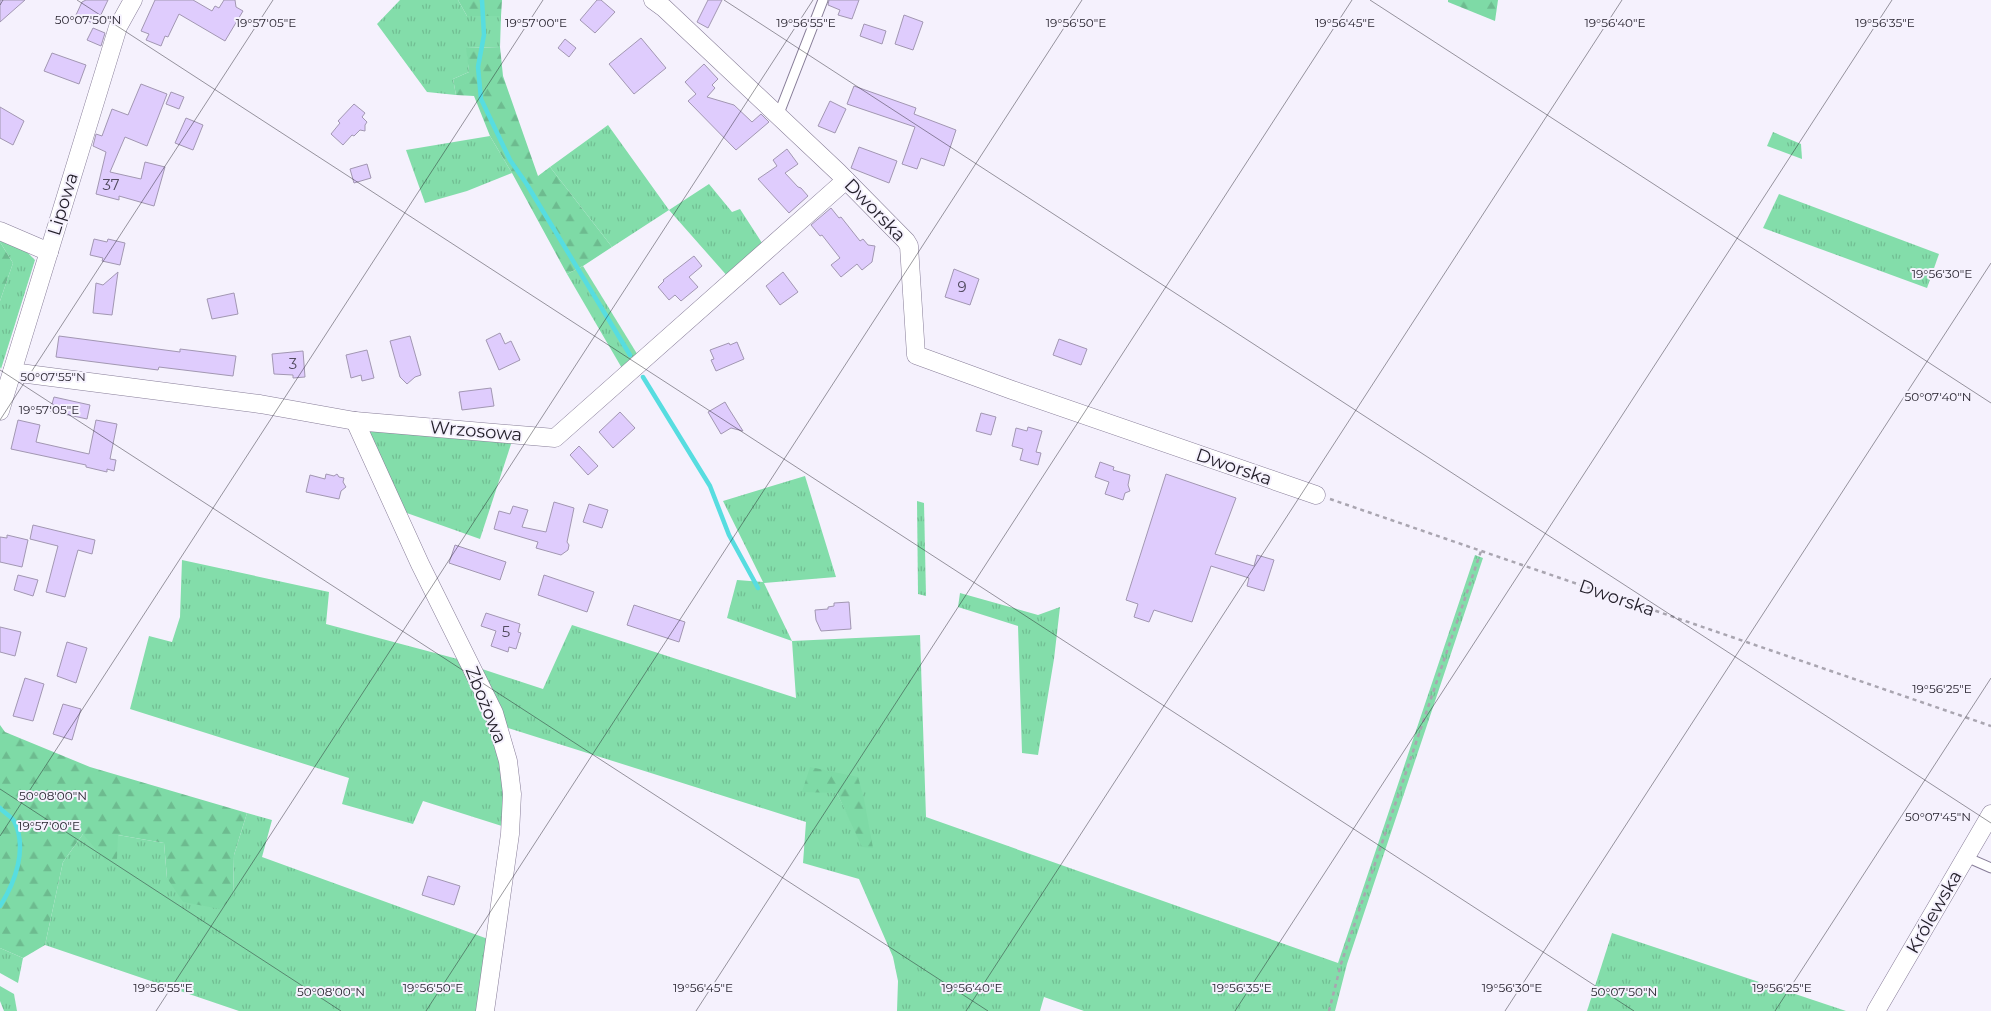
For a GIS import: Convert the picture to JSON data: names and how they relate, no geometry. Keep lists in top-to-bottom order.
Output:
{
  "streets": {
    "street": [
      "Lipowa",
      "Dworska",
      "Wrzosowa",
      "Zbożowa",
      "Królewska"
    ]
  },
  "crossings": [
    ["Lipowa", "Wrzosowa"],
    ["Dworska", "Wrzosowa"],
    ["Wrzosowa", "Zbożowa"]
  ],
  "house_numbers": [
    "37",
    "9",
    "3",
    "5"
  ],
  "coordinates": [
    "50°07'50\"N",
    "19°57'05\"E",
    "19°56'55\"E",
    "19°56'50\"E",
    "19°56'45\"E",
    "19°56'40\"E",
    "19°56'35\"E",
    "19°57'00\"E",
    "19°56'30\"E",
    "50°07'55\"N",
    "50°07'40\"N",
    "19°56'25\"E",
    "50°08'00\"N",
    "50°07'45\"N"
  ]
}
